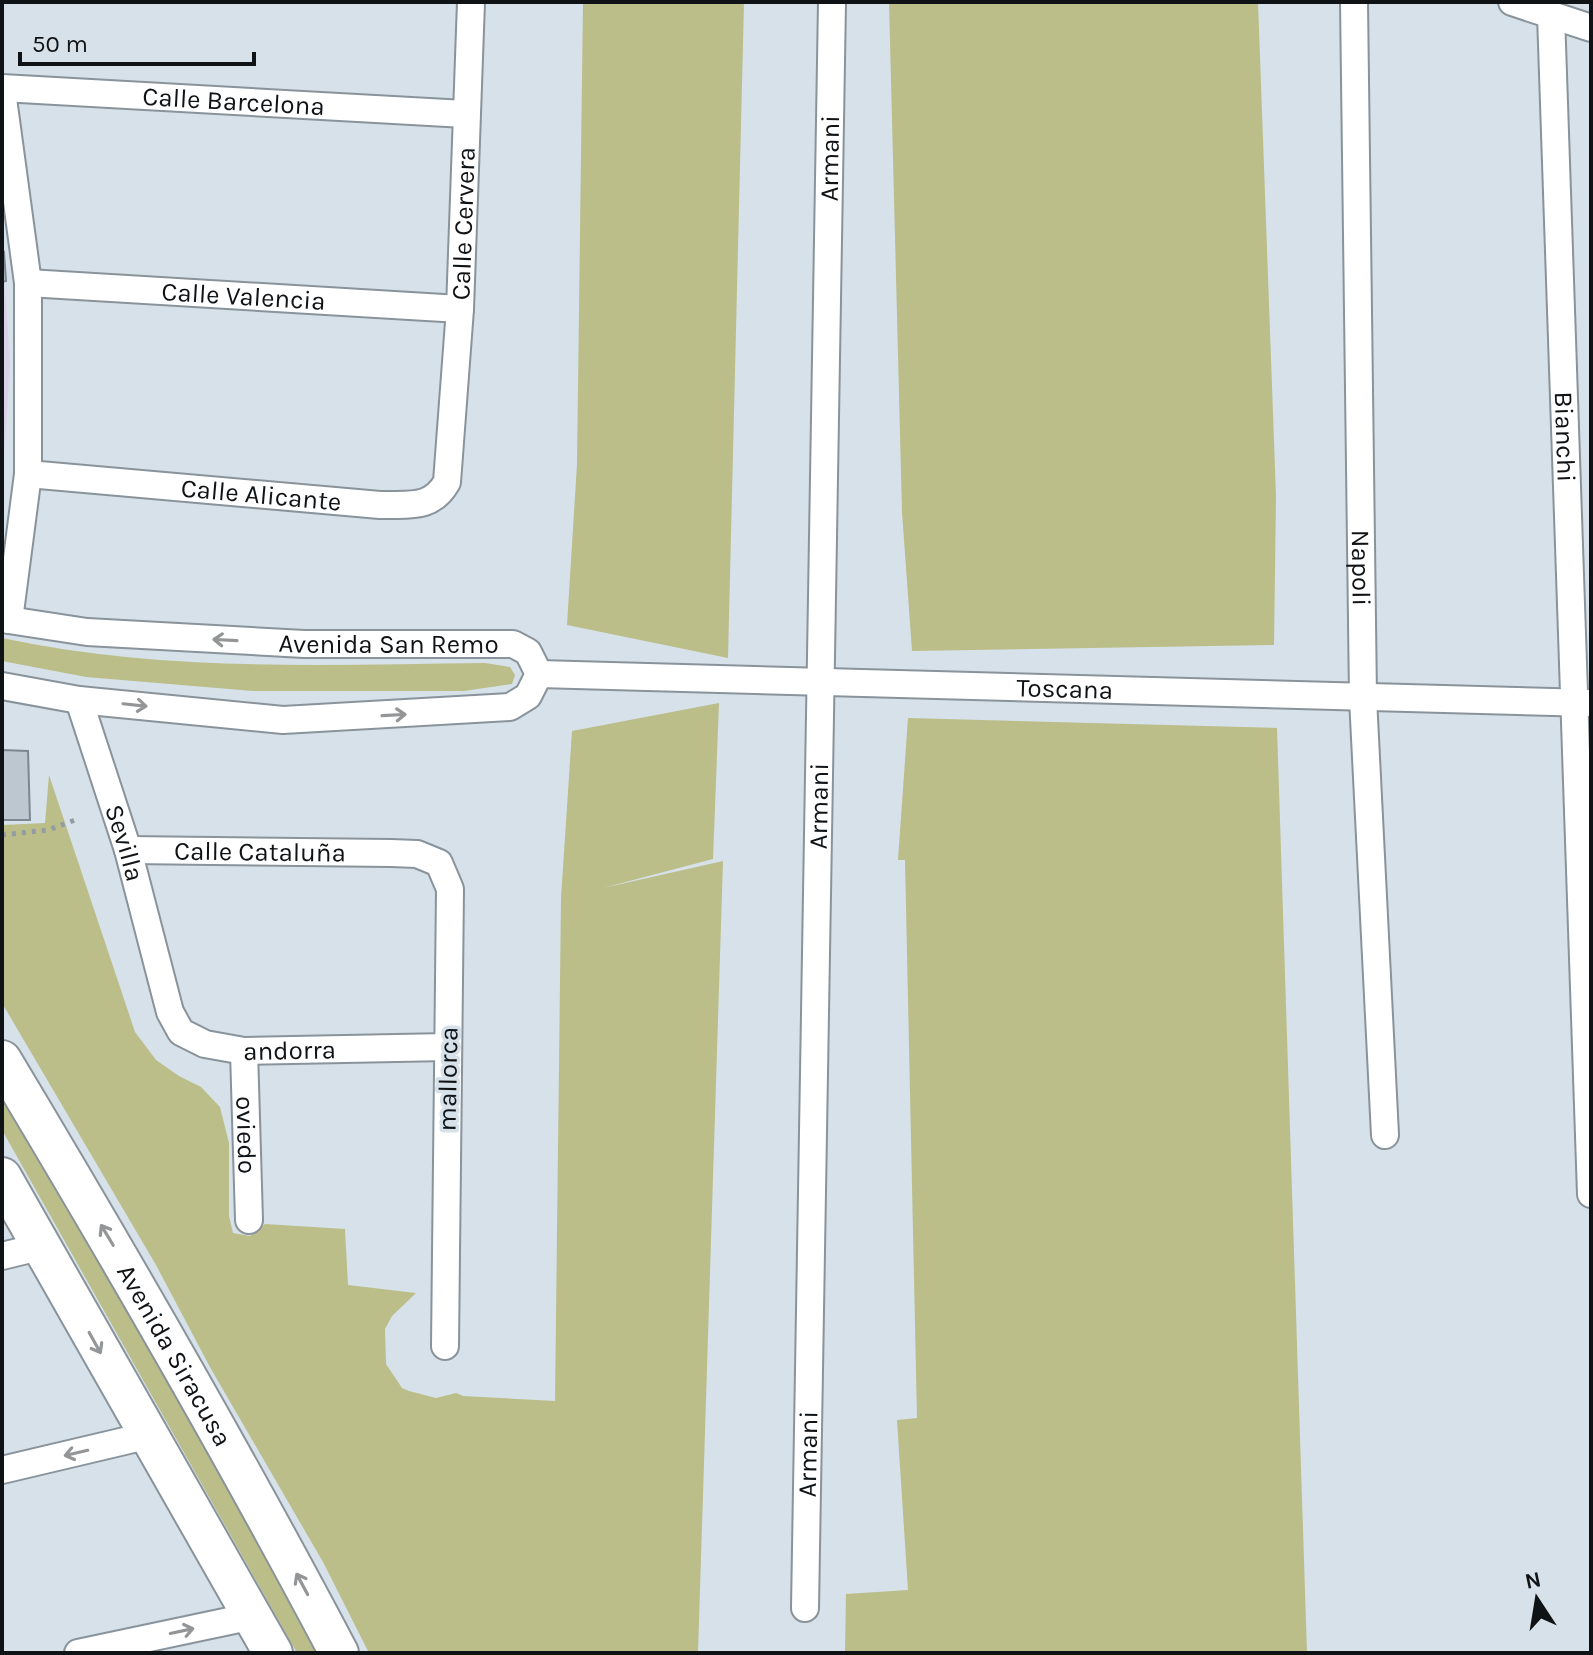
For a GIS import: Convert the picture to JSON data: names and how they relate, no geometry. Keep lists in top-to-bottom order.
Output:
{
  "streets": {
    "street": [
      "Calle Barcelona",
      "Armani",
      "Calle Cervera",
      "Calle Valencia",
      "Bianchi",
      "Calle Alicante",
      "Napoli",
      "Avenida San Remo",
      "Toscana",
      "Sevilla",
      "Calle Cataluña",
      "andorra",
      "mallorca",
      "oviedo",
      "Avenida Siracusa"
    ]
  },
  "crossings": [
    ["Calle Barcelona", "Calle Cervera"],
    ["Armani", "Toscana"],
    ["Calle Cervera", "Calle Valencia"],
    ["Calle Cervera", "Calle Alicante"],
    ["Bianchi", "Toscana"],
    ["Napoli", "Toscana"],
    ["Avenida San Remo", "Toscana"],
    ["Sevilla", "Calle Cataluña"],
    ["Sevilla", "andorra"],
    ["Calle Cataluña", "mallorca"],
    ["andorra", "mallorca"],
    ["andorra", "oviedo"]
  ],
  "scale_bar": "50 m",
  "north": "top"
}
